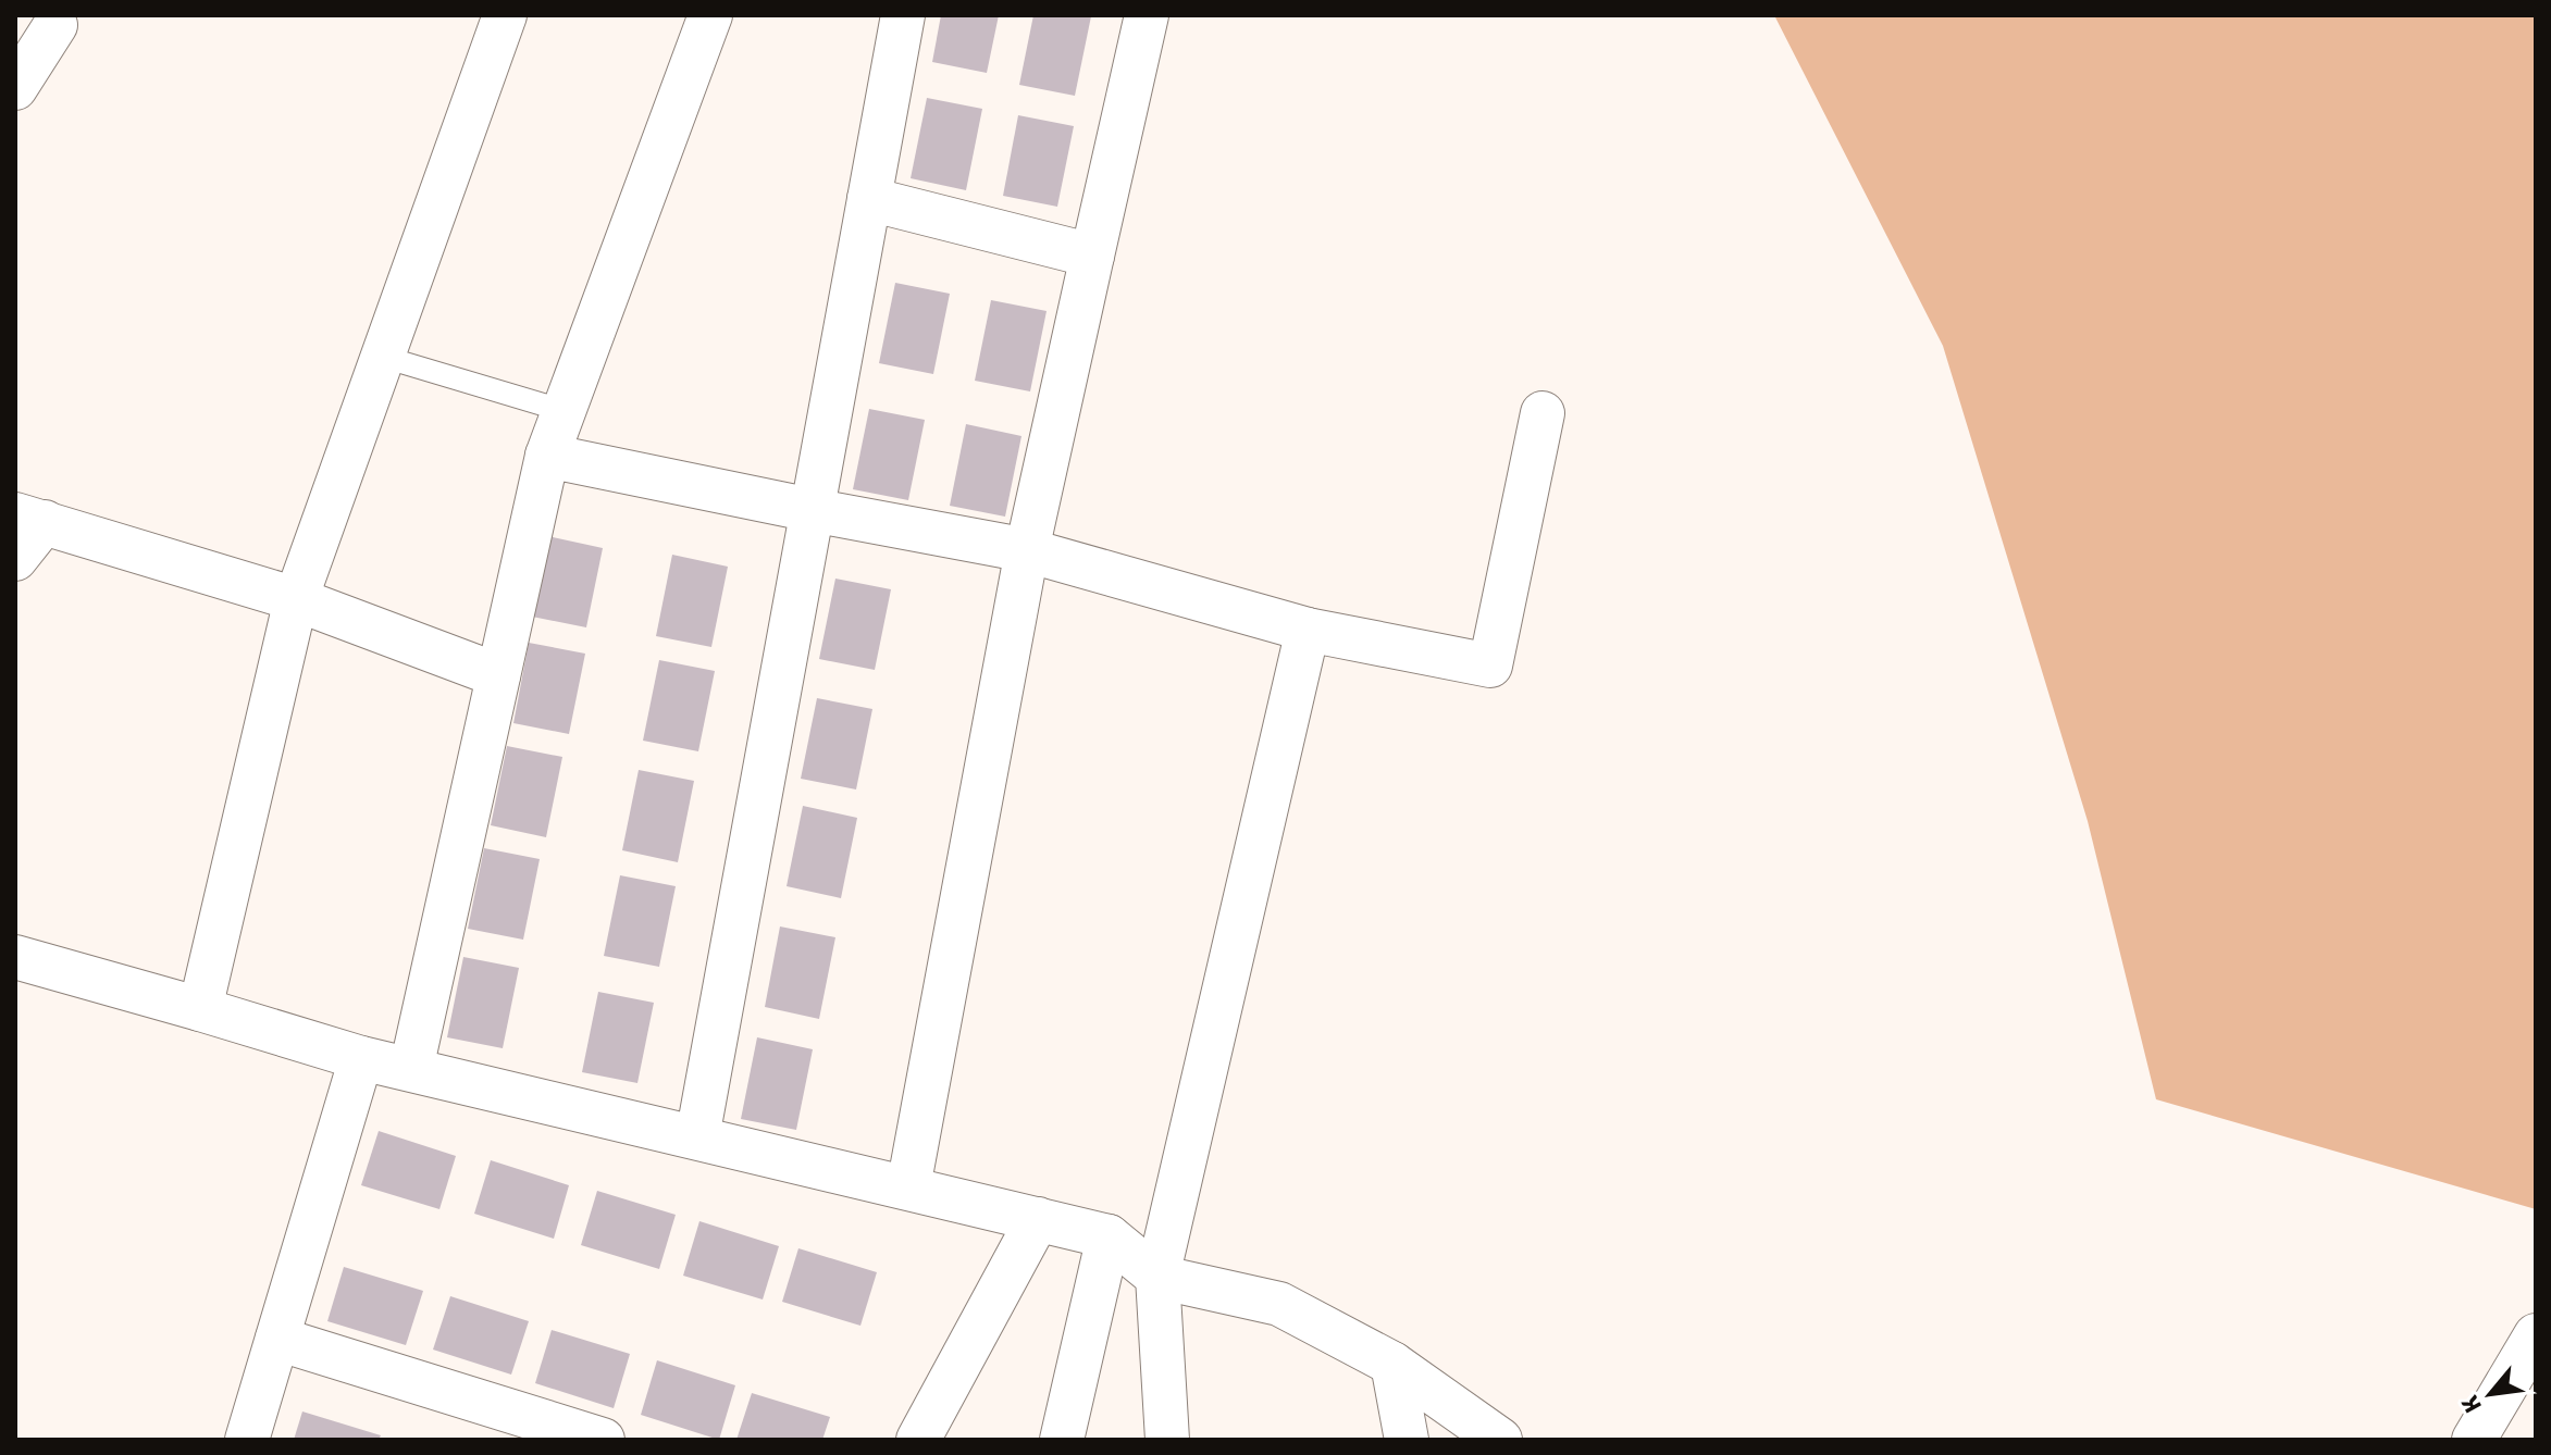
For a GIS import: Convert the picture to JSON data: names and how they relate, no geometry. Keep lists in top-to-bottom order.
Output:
{
  "north": "bottom left"
}
